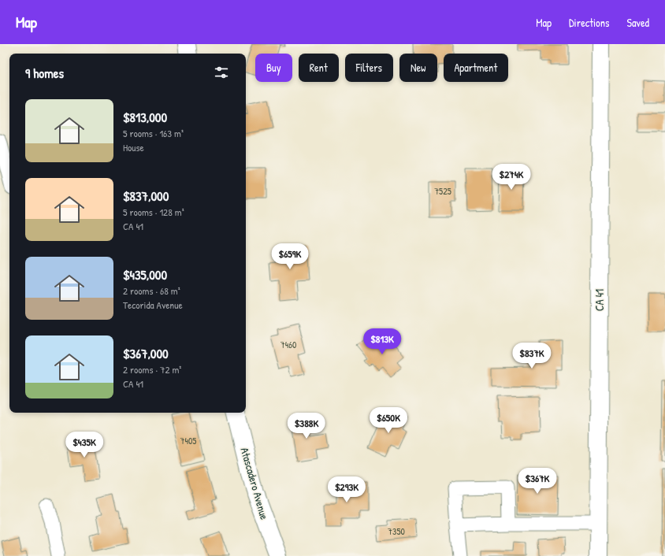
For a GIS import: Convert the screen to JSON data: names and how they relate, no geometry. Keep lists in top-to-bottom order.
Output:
{
  "streets": {
    "main road": ["CA 41", "Atascadero Avenue"]
  },
  "house_numbers": [
    "7525",
    "7460",
    "7405",
    "7350"
  ],
  "page": {
    "header": "Map",
    "nav": ["Map", "Directions", "Saved"],
    "chip": [
      "Buy",
      "Rent",
      "Filters",
      "New",
      "Apartment"
    ],
    "heading": "9 homes",
    "list": [
      {
        "name": "$813,000",
        "note": "5 rooms · 163 m² · House"
      },
      {
        "name": "$837,000",
        "note": "5 rooms · 128 m² · CA 41"
      },
      {
        "name": "$435,000",
        "note": "2 rooms · 68 m² · Tecorida Avenue"
      },
      {
        "name": "$367,000",
        "note": "2 rooms · 72 m² · CA 41"
      }
    ],
    "price": [
      "$274K",
      "$659K",
      "$813K",
      "$837K",
      "$650K",
      "$388K",
      "$435K",
      "$367K",
      "$293K"
    ]
  }
}
